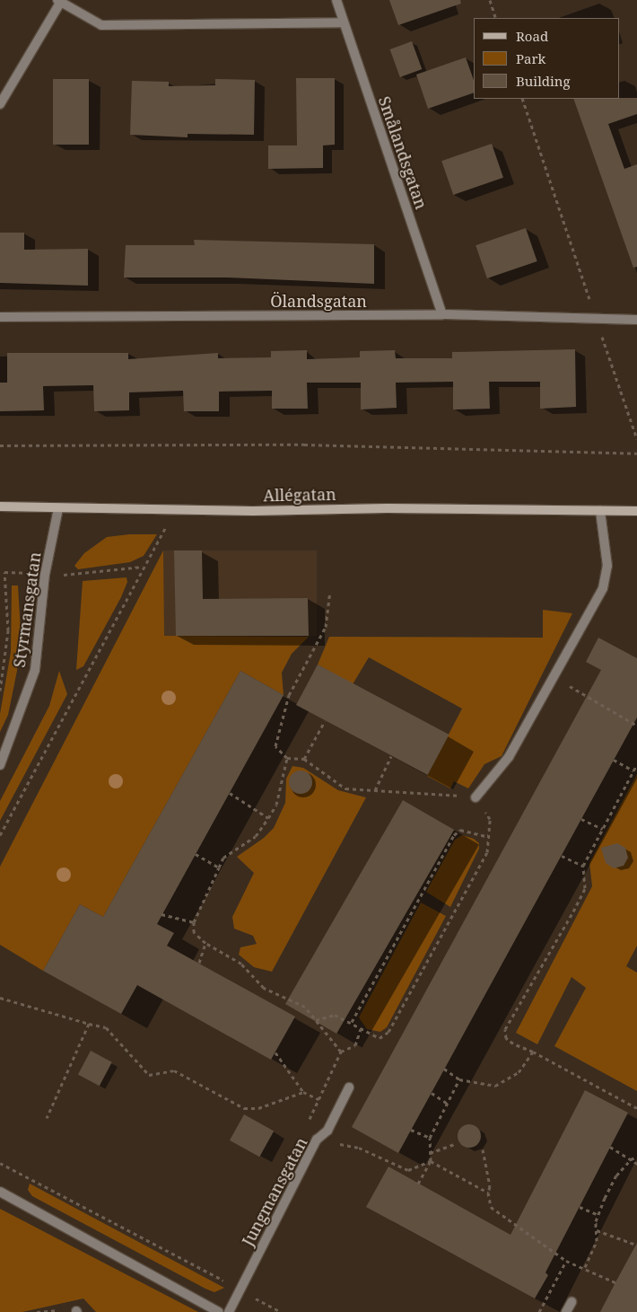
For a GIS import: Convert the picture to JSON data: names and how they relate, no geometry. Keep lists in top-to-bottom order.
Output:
{
  "streets": {
    "street": [
      "Smålandsgatan",
      "Ölandsgatan",
      "Allégatan",
      "Styrmansgatan",
      "Jungmansgatan"
    ]
  },
  "crossings": [
    ["Smålandsgatan", "Ölandsgatan"],
    ["Allégatan", "Styrmansgatan"]
  ],
  "legend": ["Road", "Park", "Building"]
}
